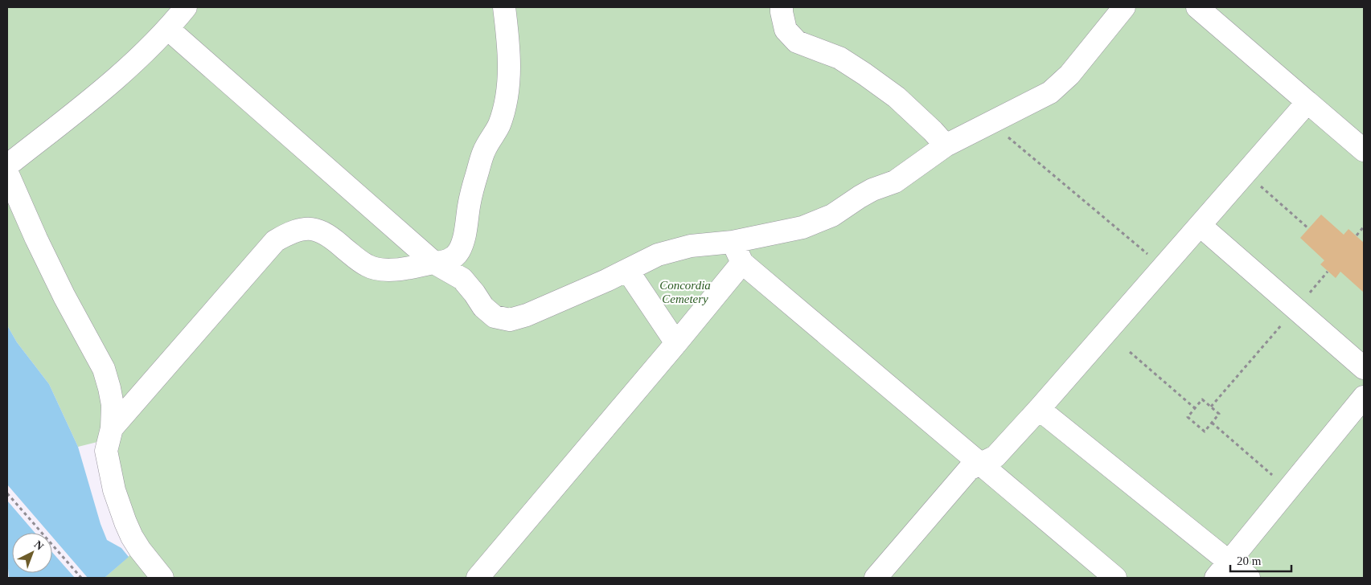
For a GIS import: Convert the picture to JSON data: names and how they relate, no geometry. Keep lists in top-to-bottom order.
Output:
{
  "parks": ["Concordia Cemetery"],
  "scale_bar": "20 m",
  "north": "top right"
}
